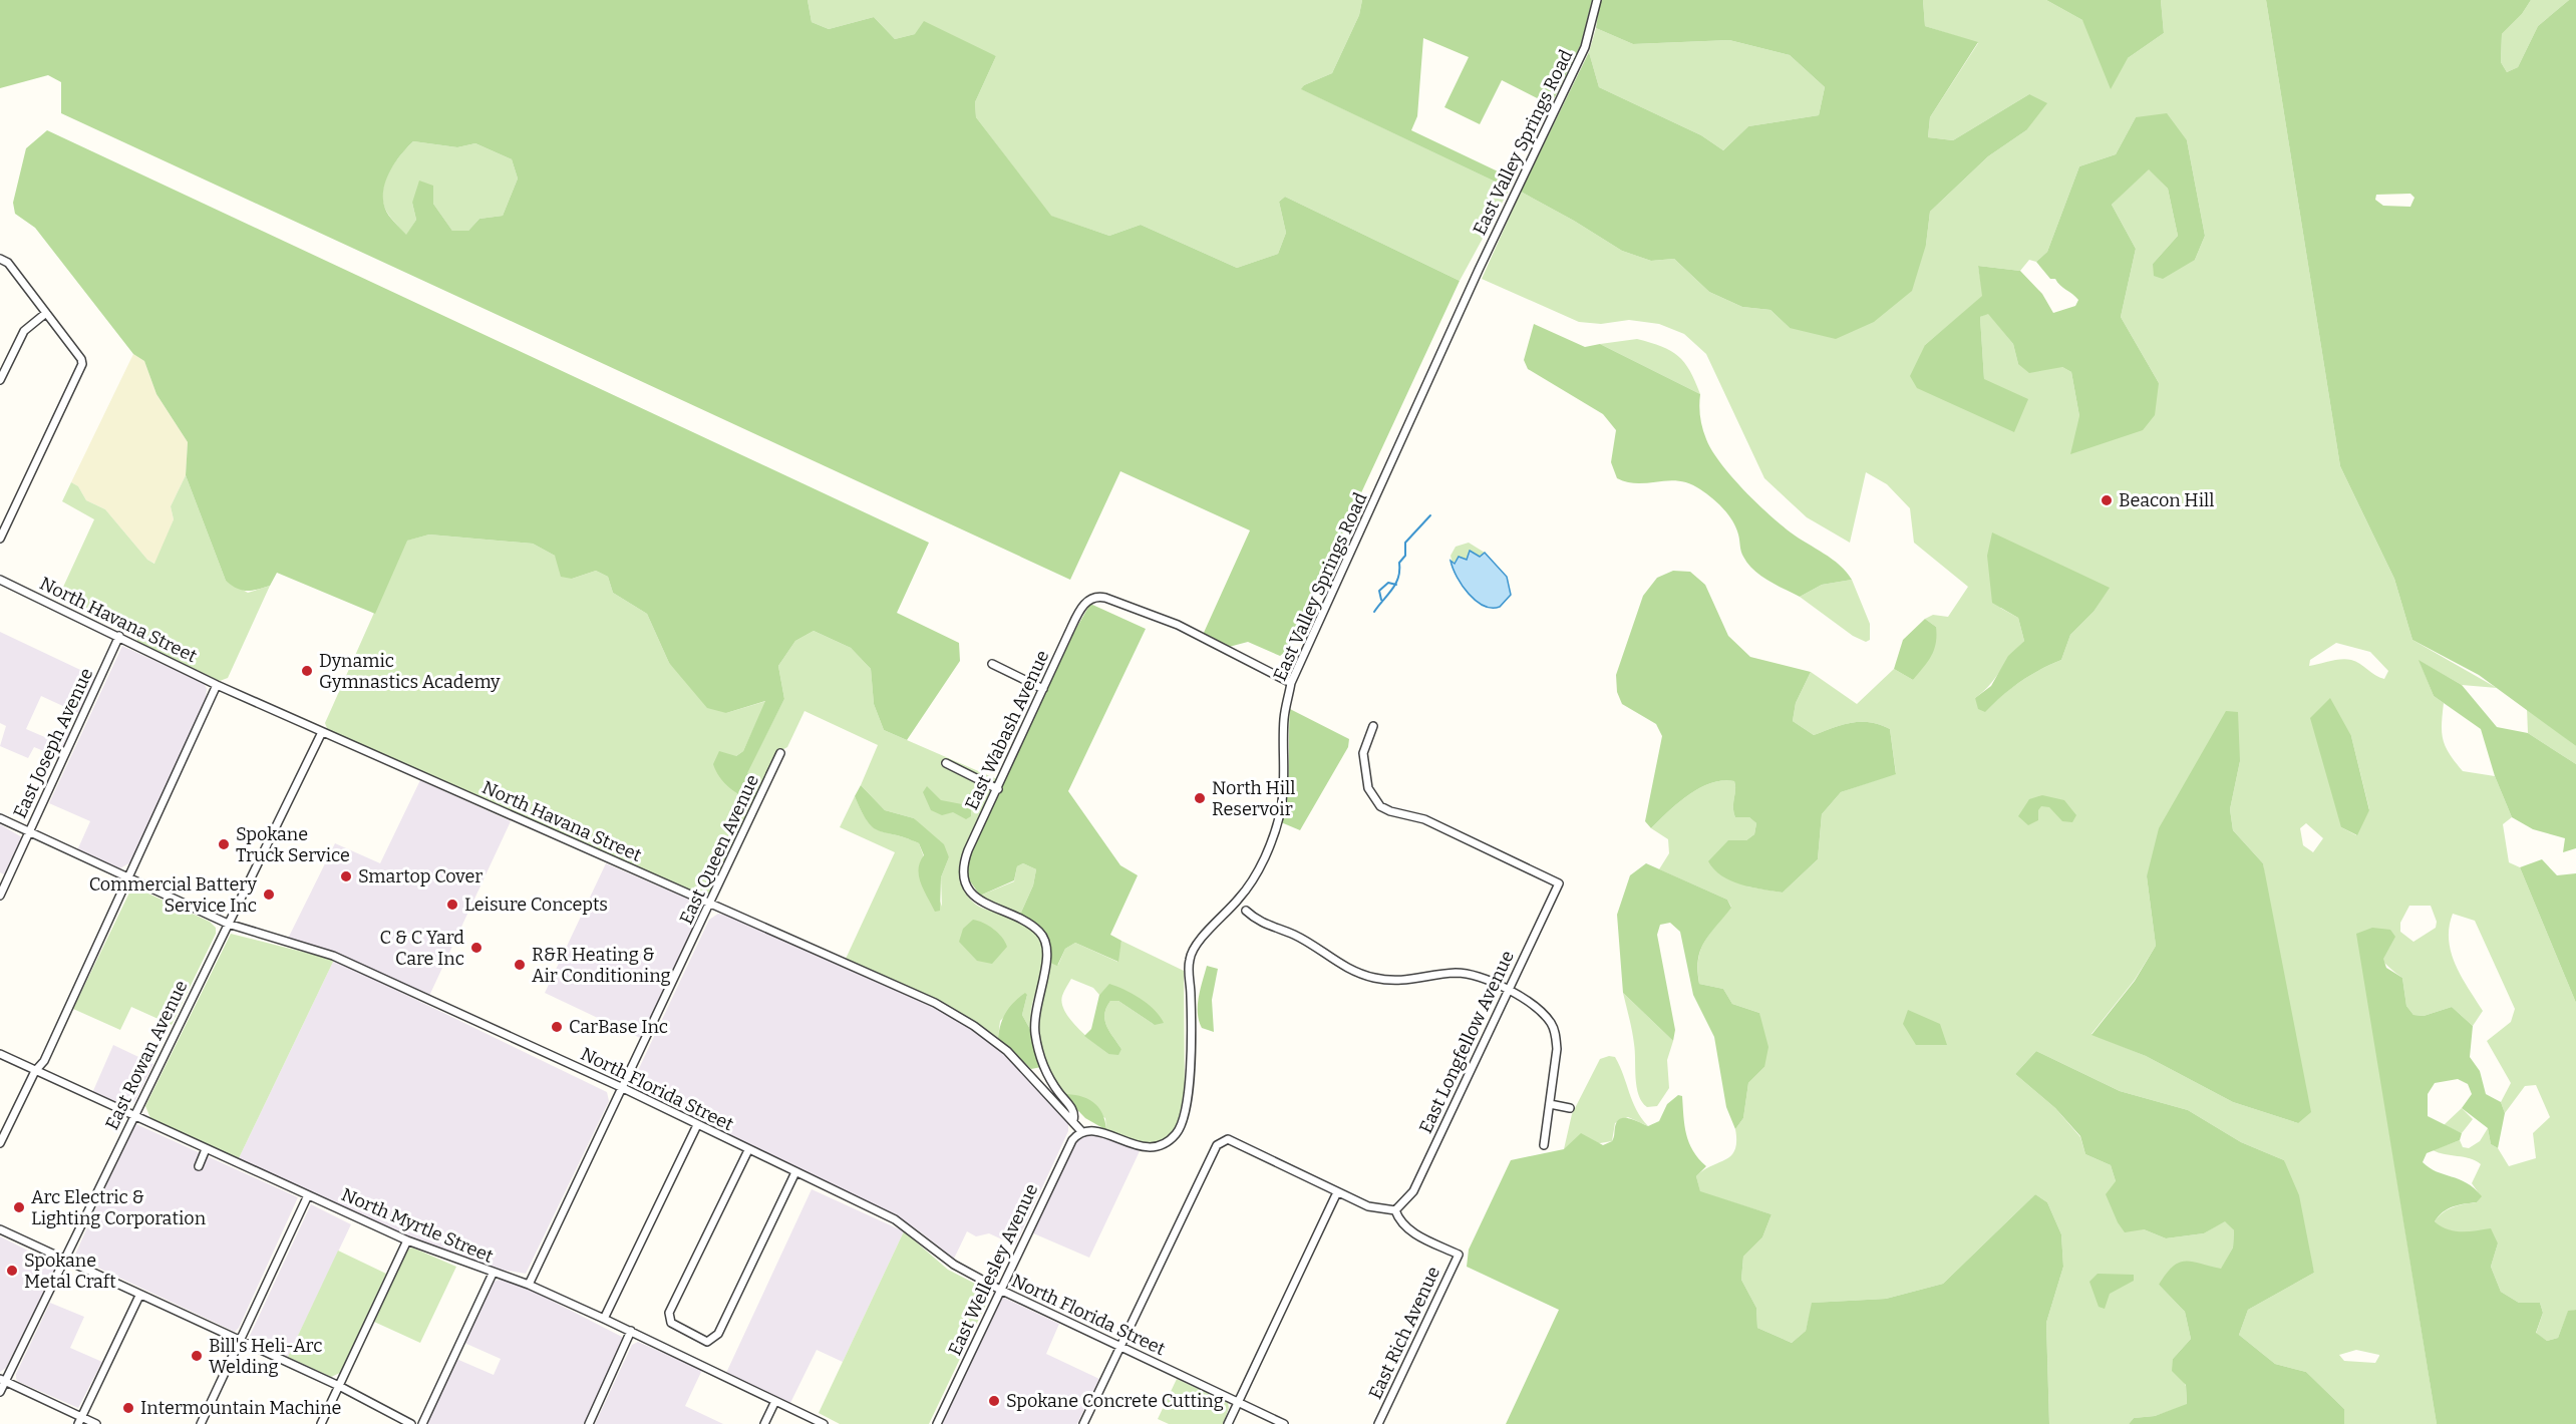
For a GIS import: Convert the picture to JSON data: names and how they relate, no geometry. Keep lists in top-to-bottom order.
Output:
{
  "streets": {
    "street": [
      "East Valley Springs Road",
      "North Havana Street",
      "East Wabash Avenue",
      "East Joseph Avenue",
      "East Queen Avenue",
      "East Longfellow Avenue",
      "East Rowan Avenue",
      "North Florida Street",
      "North Myrtle Street",
      "East Wellesley Avenue",
      "East Rich Avenue"
    ]
  },
  "crossings": [
    ["East Valley Springs Road", "North Havana Street"],
    ["East Valley Springs Road", "East Wabash Avenue"],
    ["East Valley Springs Road", "East Wellesley Avenue"],
    ["North Havana Street", "East Wabash Avenue"],
    ["North Havana Street", "East Joseph Avenue"],
    ["North Havana Street", "East Queen Avenue"],
    ["North Havana Street", "East Rowan Avenue"],
    ["North Havana Street", "East Wellesley Avenue"],
    ["East Joseph Avenue", "North Florida Street"],
    ["East Queen Avenue", "North Florida Street"],
    ["East Queen Avenue", "North Myrtle Street"],
    ["East Longfellow Avenue", "East Rich Avenue"],
    ["East Rowan Avenue", "North Florida Street"],
    ["East Rowan Avenue", "North Myrtle Street"],
    ["North Florida Street", "East Wellesley Avenue"]
  ],
  "places": [
    "Beacon Hill",
    "Dynamic Gymnastics Academy",
    "North Hill Reservoir",
    "Spokane Truck Service",
    "Smartop Cover",
    "Commercial Battery Service Inc",
    "Leisure Concepts",
    "C & C Yard Care Inc",
    "R&R Heating & Air Conditioning",
    "CarBase Inc",
    "Arc Electric & Lighting Corporation",
    "Spokane Metal Craft",
    "Bill's Heli-Arc Welding",
    "Spokane Concrete Cutting",
    "Intermountain Machine"
  ]
}
